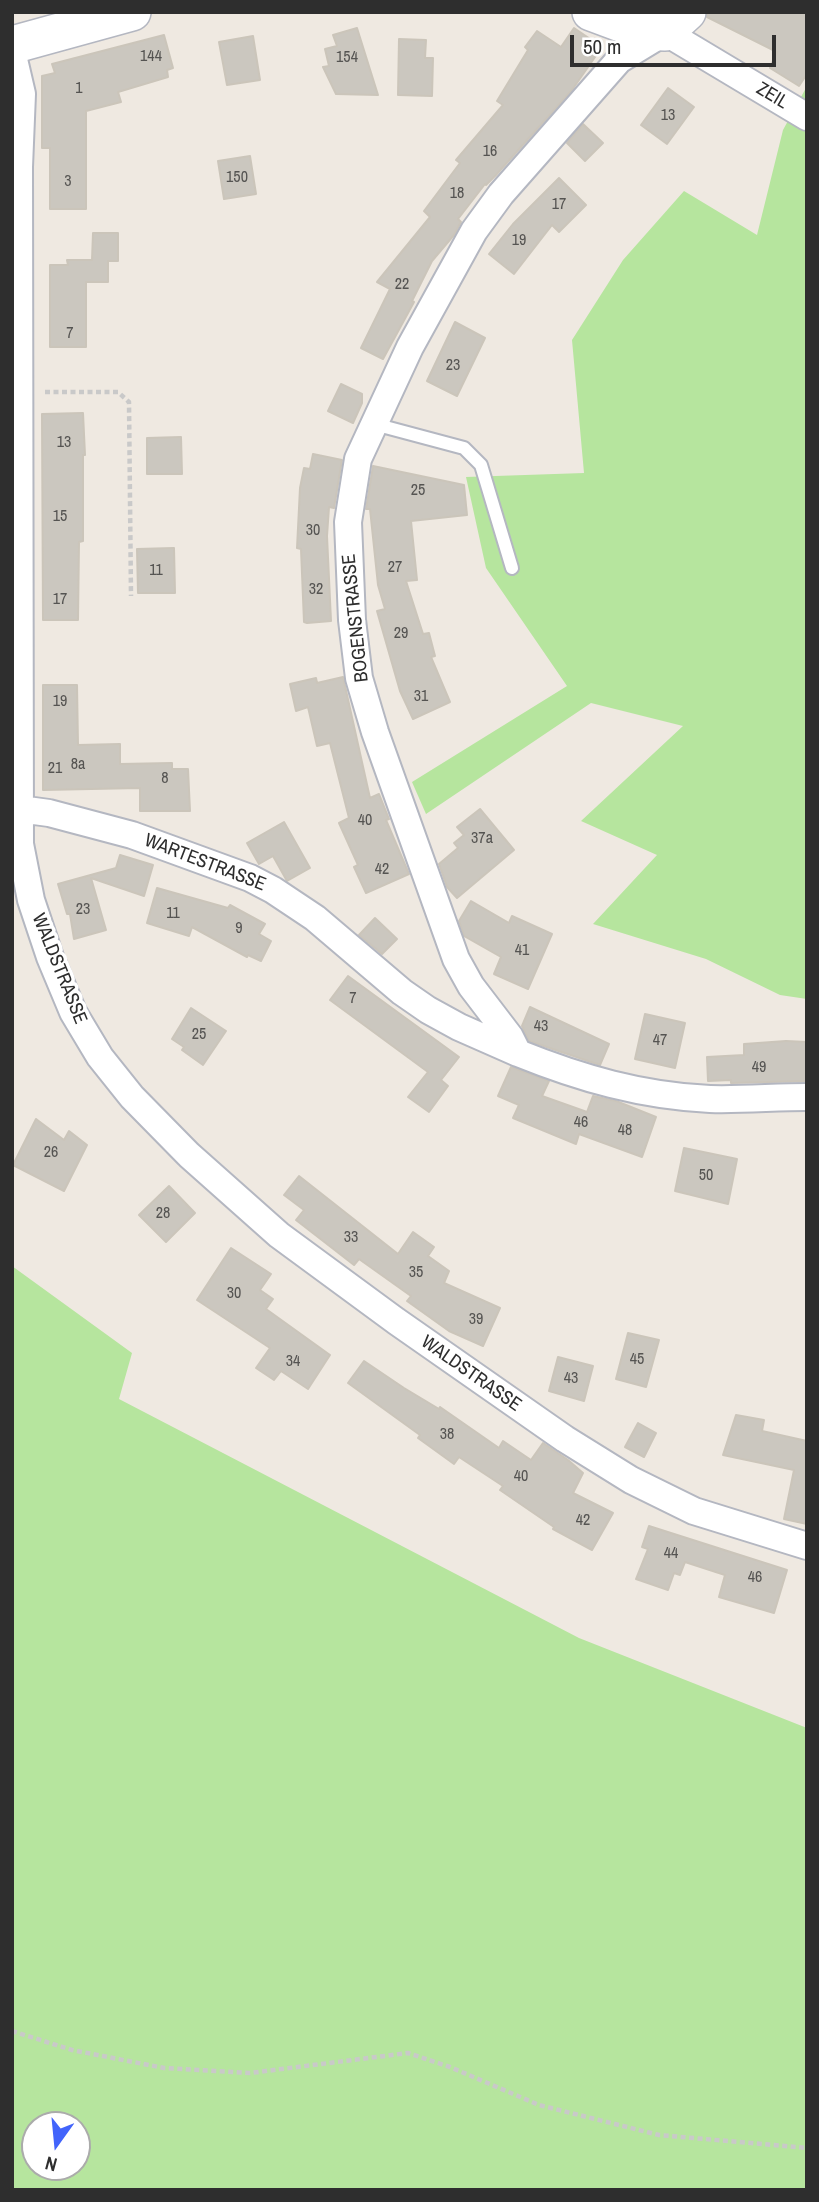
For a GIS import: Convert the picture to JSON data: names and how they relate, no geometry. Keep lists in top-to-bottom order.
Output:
{
  "streets": {
    "street": [
      "ZEIL",
      "BOGENSTRASSE",
      "WARTESTRASSE",
      "WALDSTRASSE"
    ]
  },
  "crossings": [
    ["ZEIL", "BOGENSTRASSE"],
    ["BOGENSTRASSE", "WARTESTRASSE"],
    ["WARTESTRASSE", "WALDSTRASSE"]
  ],
  "house_numbers": [
    "144",
    "154",
    "1",
    "13",
    "16",
    "150",
    "3",
    "18",
    "17",
    "19",
    "22",
    "7",
    "23",
    "13",
    "25",
    "15",
    "30",
    "27",
    "11",
    "32",
    "17",
    "29",
    "31",
    "19",
    "8a",
    "21",
    "8",
    "40",
    "37a",
    "42",
    "23",
    "11",
    "9",
    "41",
    "7",
    "43",
    "25",
    "47",
    "49",
    "46",
    "48",
    "26",
    "50",
    "28",
    "33",
    "35",
    "30",
    "39",
    "45",
    "34",
    "43",
    "38",
    "40",
    "42",
    "44",
    "46"
  ],
  "scale_bar": "50 m",
  "north": "bottom"
}
